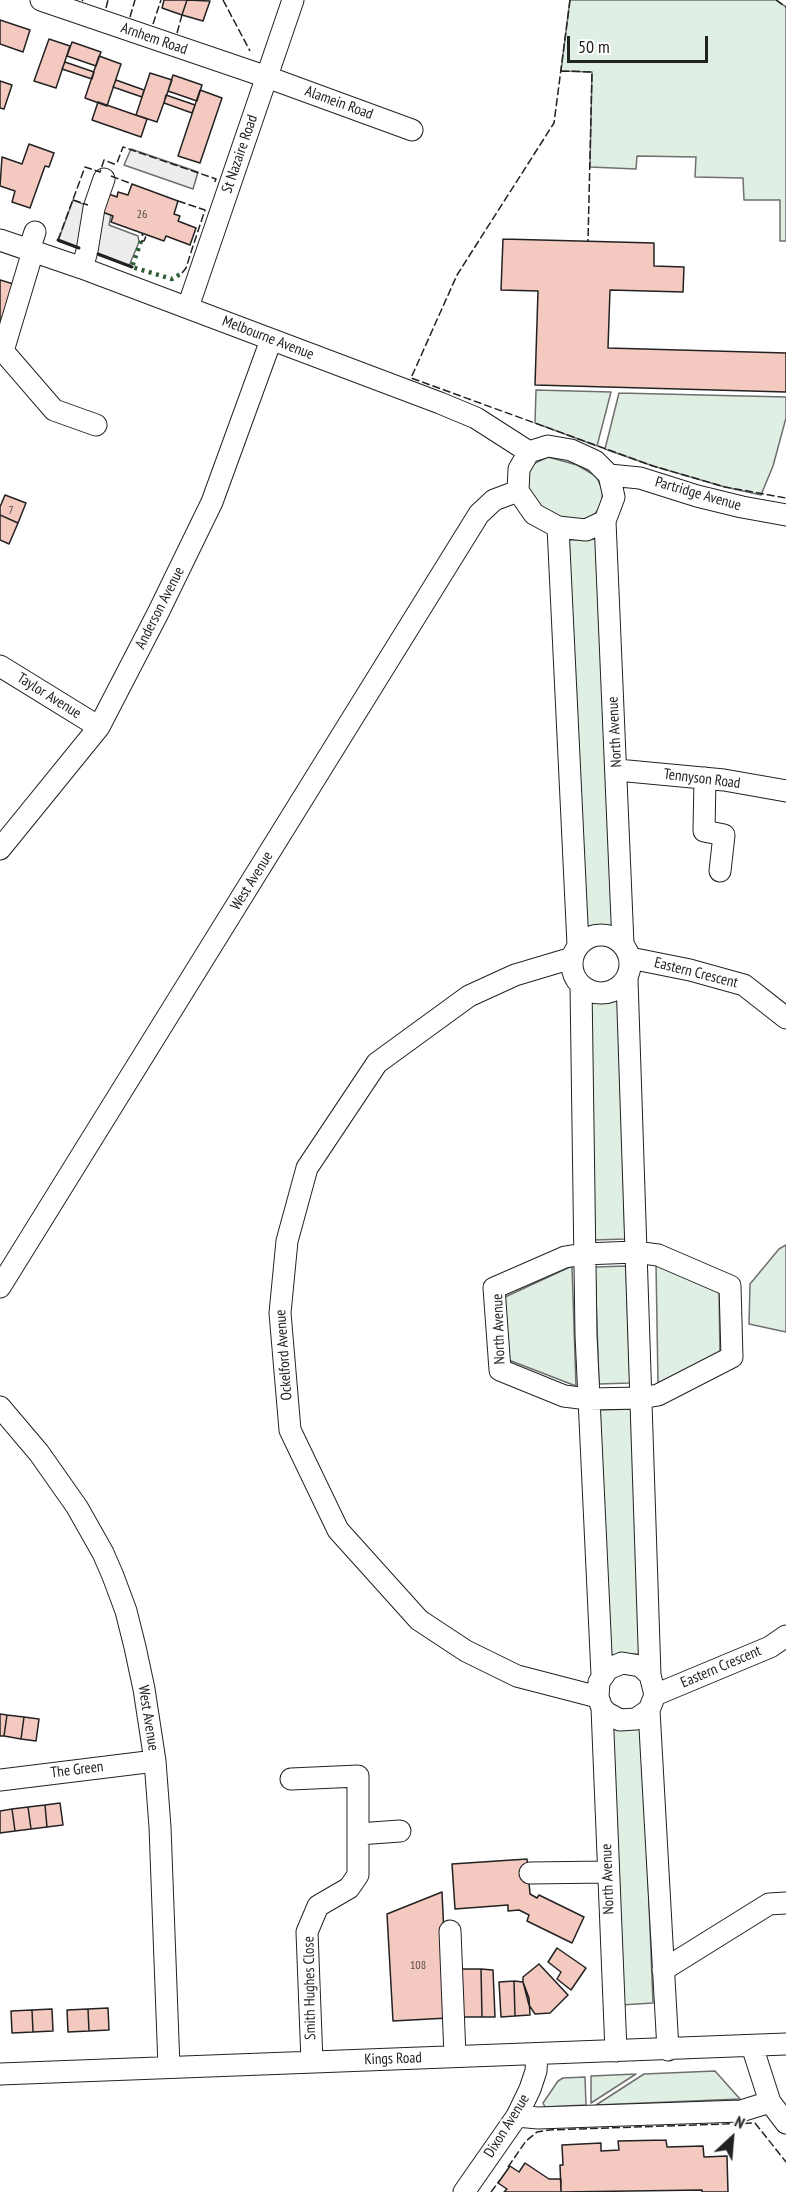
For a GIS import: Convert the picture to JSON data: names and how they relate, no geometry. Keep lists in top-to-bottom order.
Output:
{
  "streets": {
    "street": [
      "Arnhem Road",
      "Alamein Road",
      "St Nazaire Road",
      "Melbourne Avenue",
      "Partridge Avenue",
      "Anderson Avenue",
      "Taylor Avenue",
      "North Avenue",
      "Tennyson Road",
      "West Avenue",
      "Eastern Crescent",
      "Ockelford Avenue",
      "The Green",
      "Smith Hughes Close",
      "Kings Road",
      "Dixon Avenue"
    ]
  },
  "crossings": [
    ["Arnhem Road", "Alamein Road"],
    ["Arnhem Road", "St Nazaire Road"],
    ["Alamein Road", "St Nazaire Road"],
    ["St Nazaire Road", "Melbourne Avenue"],
    ["Melbourne Avenue", "Partridge Avenue"],
    ["Melbourne Avenue", "Anderson Avenue"],
    ["Melbourne Avenue", "North Avenue"],
    ["Melbourne Avenue", "West Avenue"],
    ["Partridge Avenue", "North Avenue"],
    ["Partridge Avenue", "West Avenue"],
    ["Anderson Avenue", "Taylor Avenue"],
    ["North Avenue", "Tennyson Road"],
    ["North Avenue", "West Avenue"],
    ["North Avenue", "Eastern Crescent"],
    ["North Avenue", "Ockelford Avenue"],
    ["North Avenue", "Kings Road"],
    ["West Avenue", "The Green"],
    ["West Avenue", "Kings Road"],
    ["Eastern Crescent", "Ockelford Avenue"],
    ["Smith Hughes Close", "Kings Road"],
    ["Kings Road", "Dixon Avenue"]
  ],
  "house_numbers": ["26", "7", "108"],
  "scale_bar": "50 m",
  "north": "top right"
}
